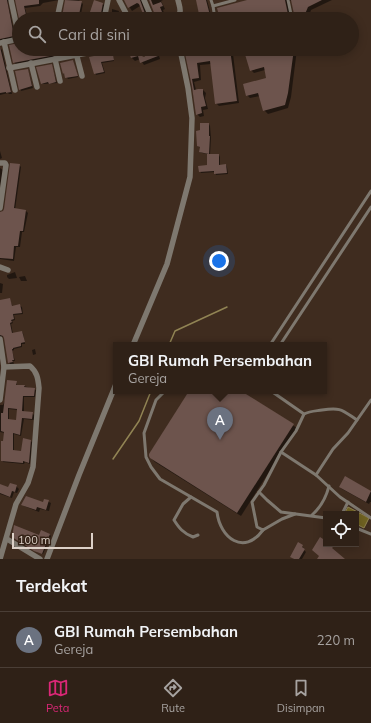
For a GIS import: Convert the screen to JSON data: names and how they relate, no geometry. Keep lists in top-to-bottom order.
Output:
{
  "scale_bar": "100 m",
  "page": {
    "search": "Cari di sini",
    "popup": ["GBI Rumah Persembahan", "Gereja"],
    "pins": "A",
    "scale": "100 m",
    "heading": "Terdekat",
    "list": [
      {
        "mark": "A",
        "name": "GBI Rumah Persembahan",
        "note": "Gereja",
        "value": "220 m"
      }
    ],
    "nav": ["Peta", "Rute", "Disimpan"]
  }
}
